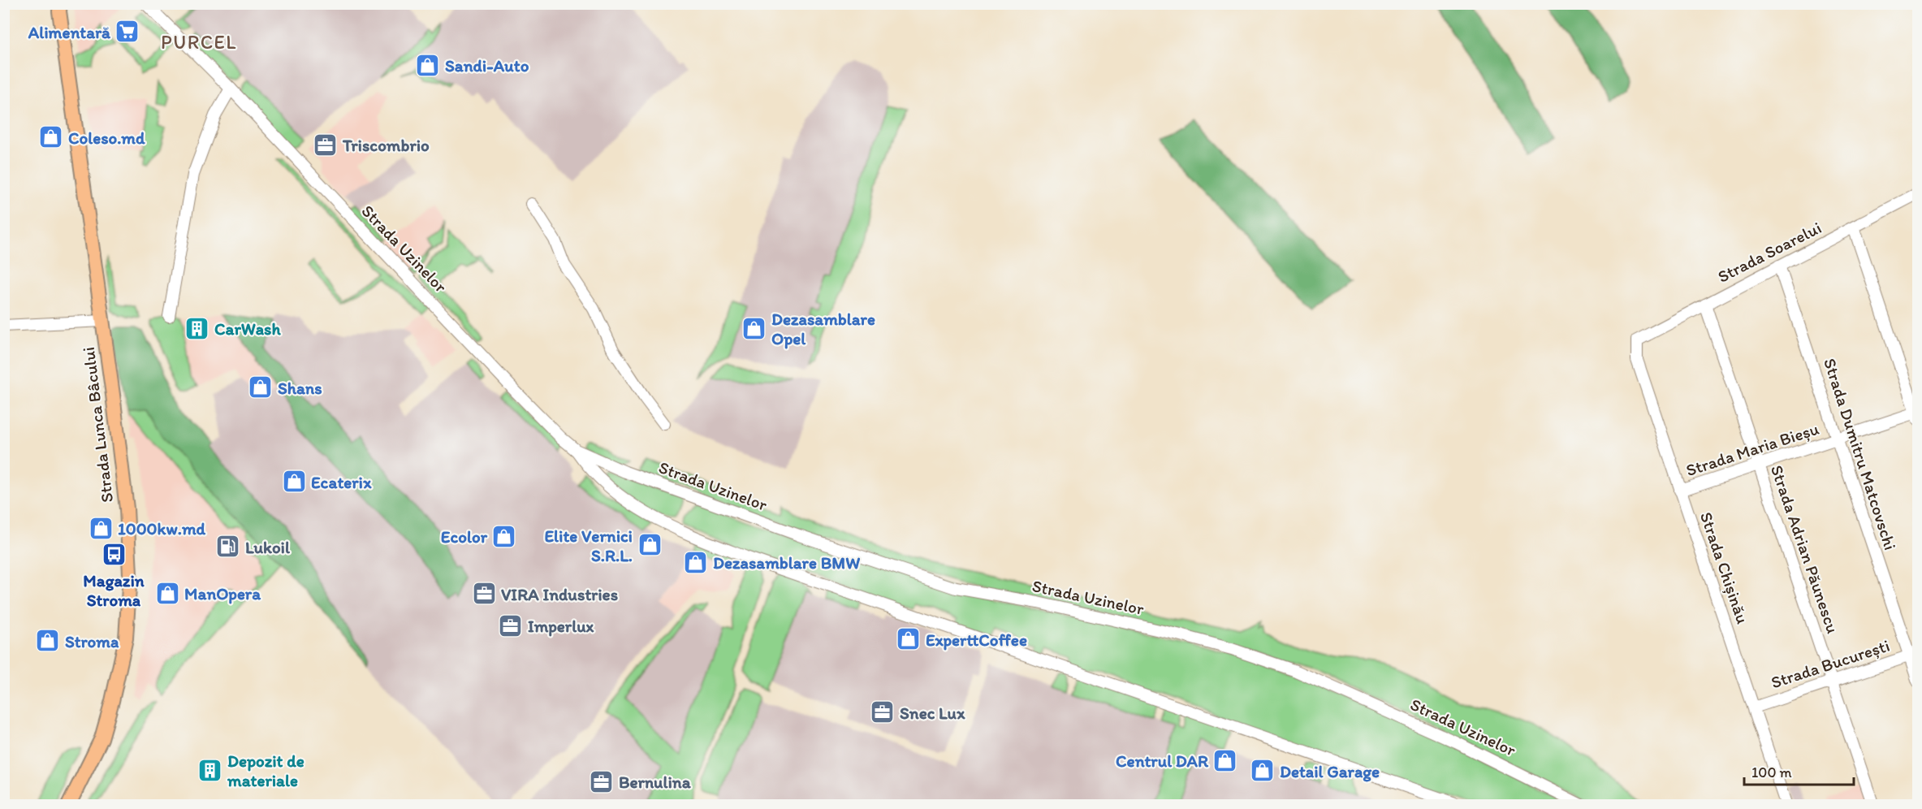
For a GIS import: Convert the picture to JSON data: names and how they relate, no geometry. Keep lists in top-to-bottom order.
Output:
{
  "streets": {
    "main road": ["Strada Lunca Bâcului"],
    "street": [
      "Strada Uzinelor",
      "Strada Soarelui",
      "Strada Maria Bieșu",
      "Strada Dumitru Matcovschi",
      "Strada Adrian Păunescu",
      "Strada Chișinău",
      "Strada București"
    ]
  },
  "crossings": [
    ["Strada Soarelui", "Strada Dumitru Matcovschi"],
    ["Strada Soarelui", "Strada Adrian Păunescu"],
    ["Strada Soarelui", "Strada Chișinău"],
    ["Strada Maria Bieșu", "Strada Dumitru Matcovschi"],
    ["Strada Maria Bieșu", "Strada Adrian Păunescu"],
    ["Strada Maria Bieșu", "Strada Chișinău"],
    ["Strada Dumitru Matcovschi", "Strada București"],
    ["Strada Adrian Păunescu", "Strada București"],
    ["Strada Chișinău", "Strada București"]
  ],
  "districts": ["PURCEL"],
  "places": {
    "supermarket": ["Alimentară"],
    "shop": [
      "Sandi-Auto",
      "Coleso.md",
      "Dezasamblare Opel",
      "Shans",
      "Ecaterix",
      "1000kw.md",
      "Ecolor",
      "Elite Vernici S.R.L.",
      "Dezasamblare BMW",
      "ManOpera",
      "ExperttCoffee",
      "Stroma",
      "Centrul DAR",
      "Detail Garage"
    ],
    "office": [
      "Triscombrio",
      "VIRA Industries",
      "Imperlux",
      "Snec Lux",
      "Bernulina"
    ],
    "building": ["CarWash", "Depozit de materiale"],
    "fuel station": ["Lukoil"],
    "bus stop": ["Magazin Stroma"]
  },
  "scale_bar": "100 m"
}
